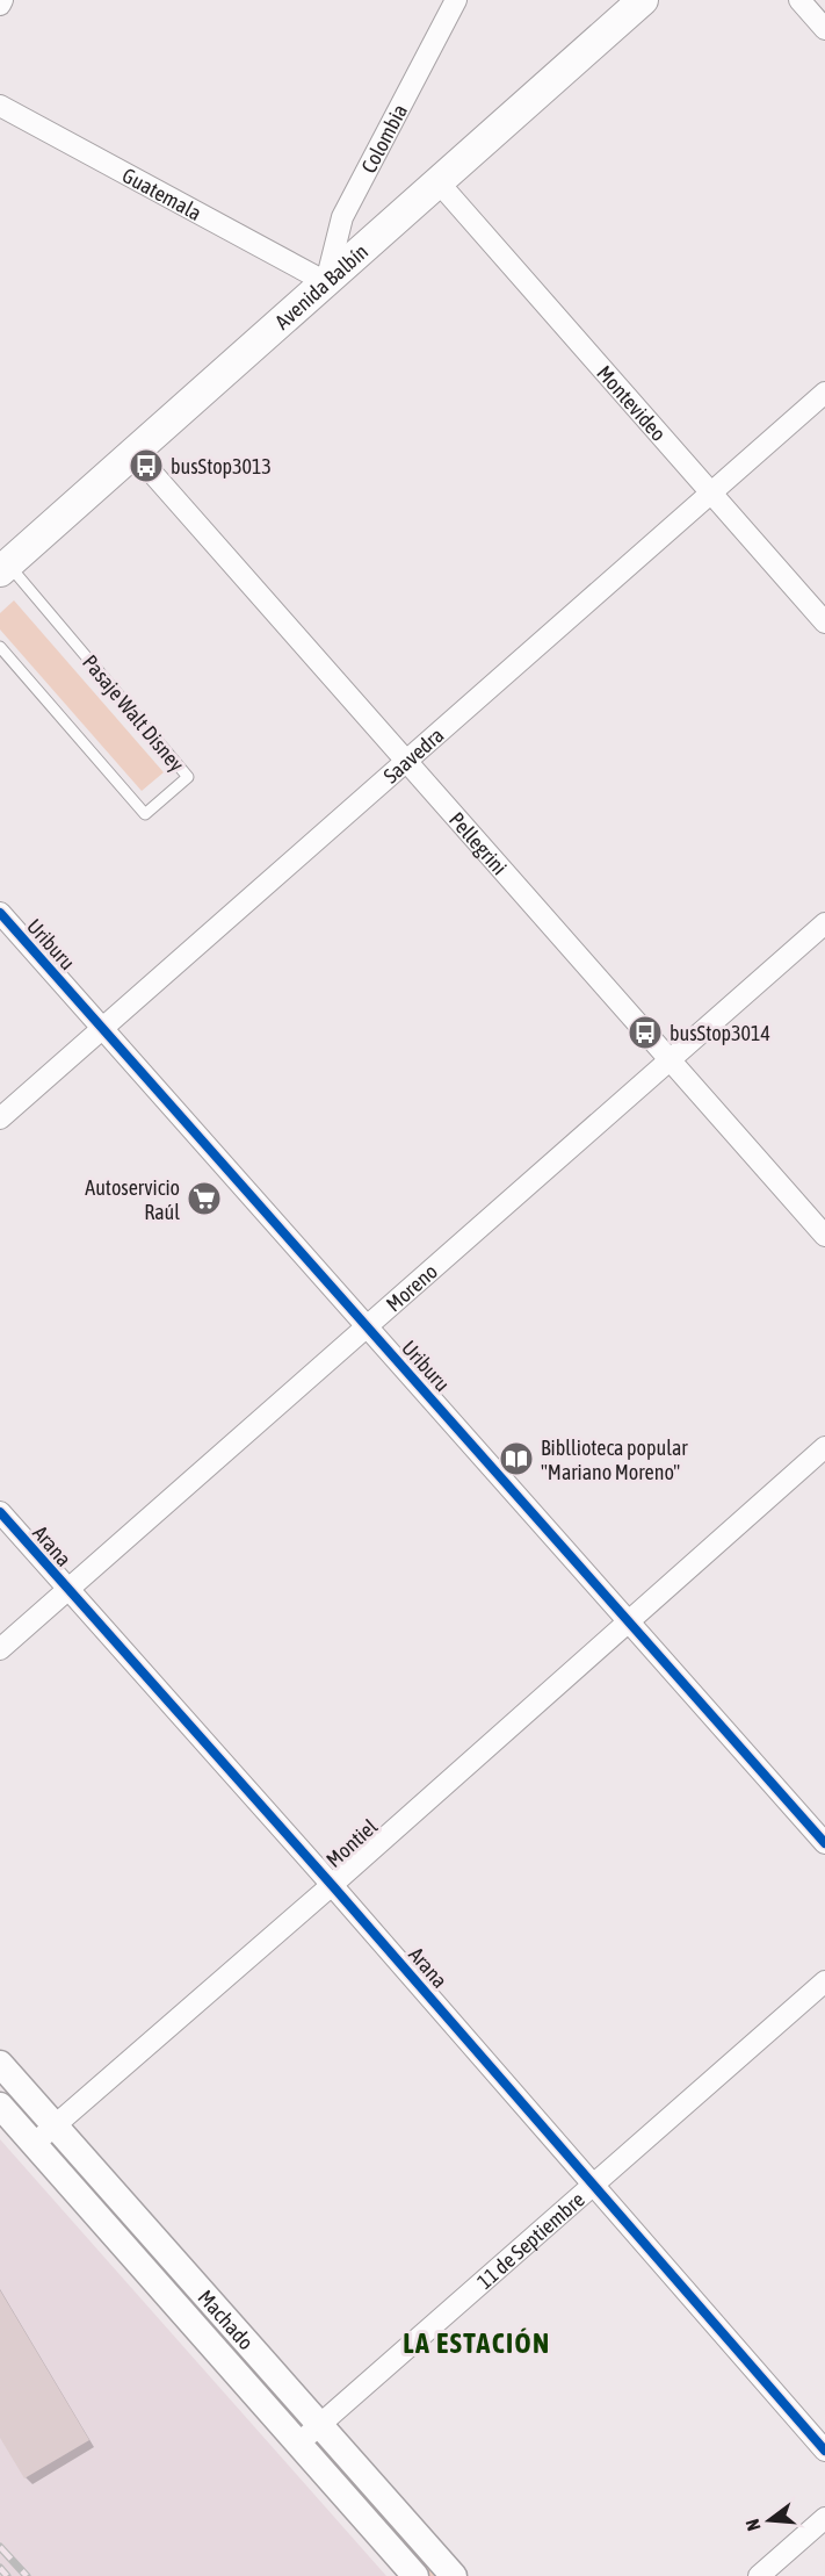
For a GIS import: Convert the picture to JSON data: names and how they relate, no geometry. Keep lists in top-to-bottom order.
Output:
{
  "streets": {
    "main road": ["Avenida Balbín"],
    "street": [
      "Colombia",
      "Guatemala",
      "Montevideo",
      "Saavedra",
      "Pellegrini",
      "Uriburu",
      "Moreno",
      "Arana",
      "Montiel",
      "11 de Septiembre",
      "Machado"
    ],
    "lane": ["Pasaje Walt Disney"]
  },
  "crossings": [
    ["Colombia", "Guatemala"],
    ["Colombia", "Avenida Balbín"],
    ["Guatemala", "Avenida Balbín"],
    ["Avenida Balbín", "Montevideo"],
    ["Avenida Balbín", "Pasaje Walt Disney"],
    ["Avenida Balbín", "Pellegrini"],
    ["Montevideo", "Saavedra"],
    ["Saavedra", "Pellegrini"],
    ["Saavedra", "Uriburu"],
    ["Pellegrini", "Moreno"],
    ["Uriburu", "Moreno"],
    ["Uriburu", "Montiel"],
    ["Moreno", "Arana"],
    ["Arana", "Montiel"],
    ["Arana", "11 de Septiembre"],
    ["Montiel", "Machado"],
    ["11 de Septiembre", "Machado"]
  ],
  "districts": ["LA ESTACIÓN"],
  "places": {
    "bus stop": ["busStop3013", "busStop3014"],
    "supermarket": ["Autoservicio Raúl"],
    "library": ["Bibllioteca popular \"Mariano Moreno\""]
  },
  "north": "left"
}
